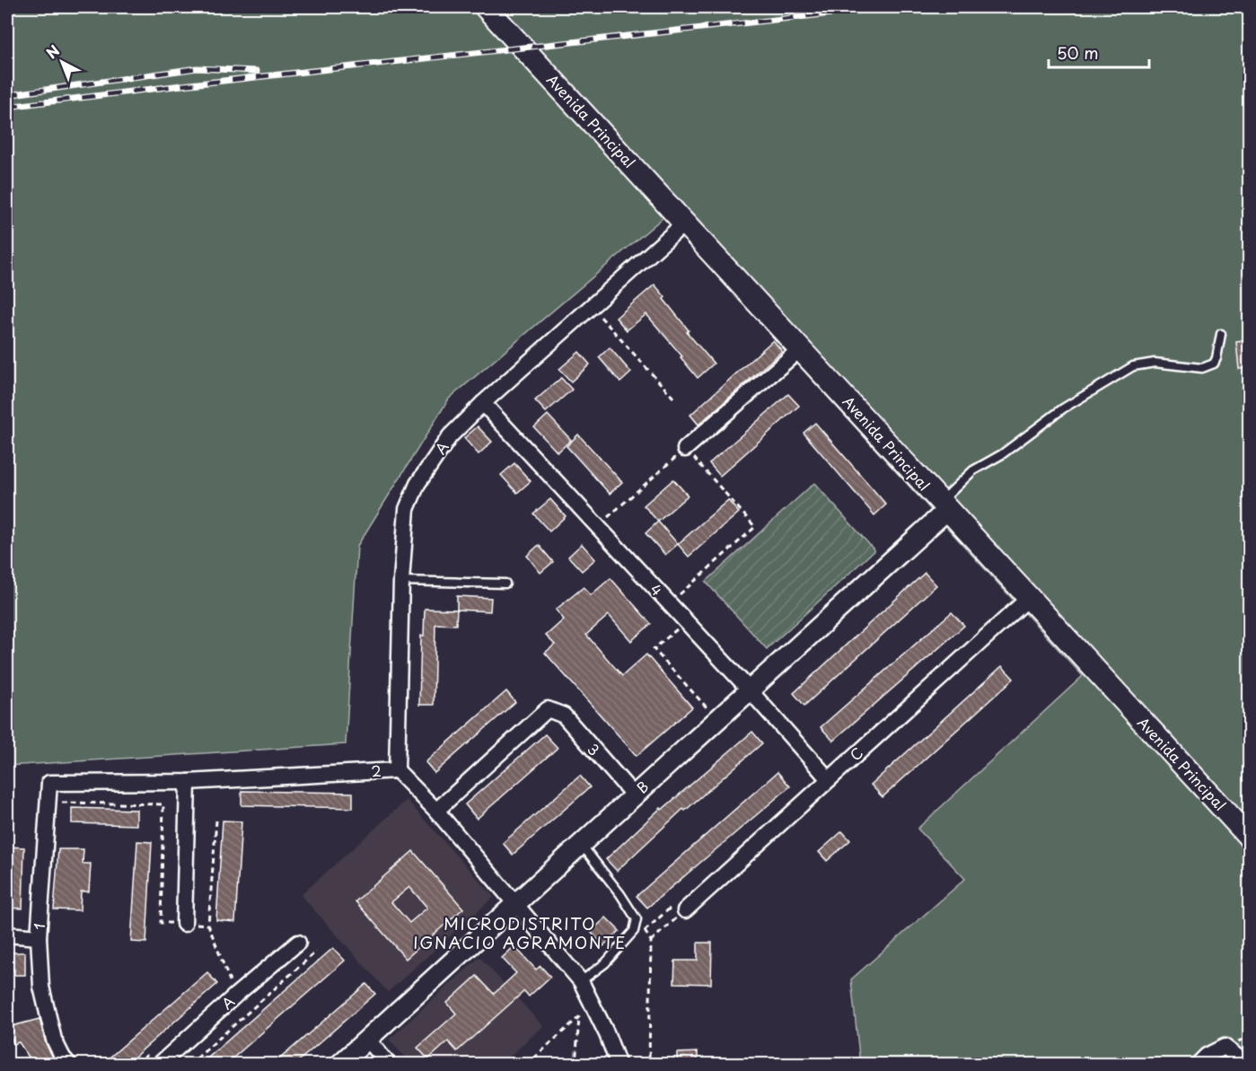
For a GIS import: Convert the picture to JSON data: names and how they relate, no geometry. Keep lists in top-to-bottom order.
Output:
{
  "streets": {
    "main road": ["Avenida Principal"],
    "street": [
      "A",
      "4",
      "3",
      "C",
      "2",
      "B",
      "1"
    ]
  },
  "crossings": [
    ["Avenida Principal", "A"],
    ["Avenida Principal", "C"],
    ["Avenida Principal", "B"],
    ["A", "4"],
    ["A", "2"],
    ["4", "C"],
    ["4", "B"],
    ["3", "2"],
    ["3", "B"],
    ["2", "B"],
    ["2", "1"]
  ],
  "districts": ["MICRODISTRITO IGNACIO AGRAMONTE"],
  "scale_bar": "50 m",
  "north": "top left"
}
